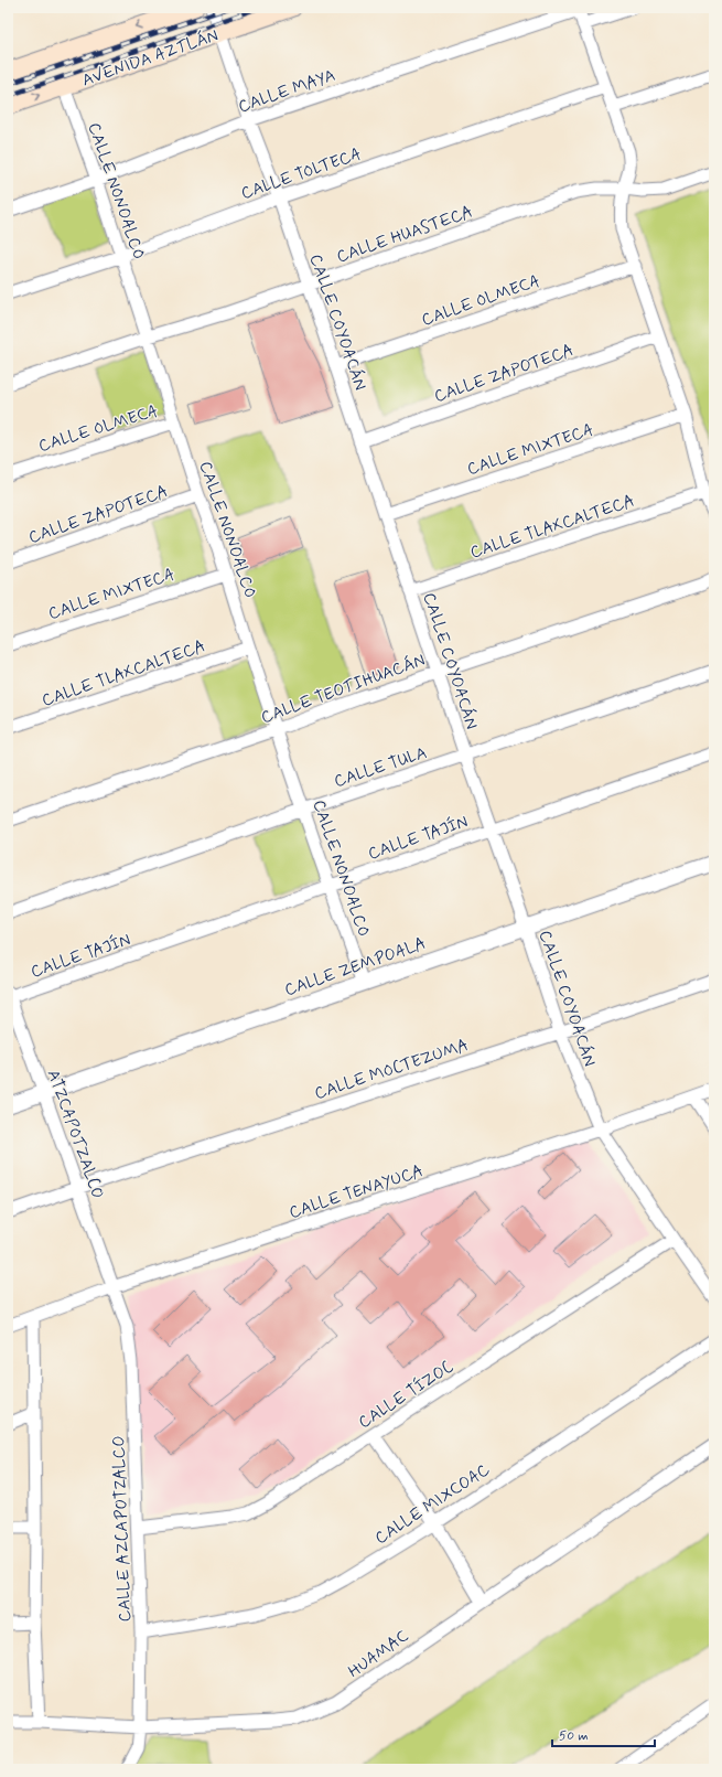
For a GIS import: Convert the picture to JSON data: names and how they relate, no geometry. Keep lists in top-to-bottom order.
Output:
{
  "streets": {
    "main road": ["AVENIDA AZTLÁN"],
    "street": [
      "CALLE MAYA",
      "CALLE TOLTECA",
      "CALLE NONOALCO",
      "CALLE HUASTECA",
      "CALLE OLMECA",
      "CALLE COYOACÁN",
      "CALLE ZAPOTECA",
      "CALLE MIXTECA",
      "CALLE TLAXCALTECA",
      "CALLE TEOTIHUACÁN",
      "CALLE TULA",
      "CALLE TAJÍN",
      "CALLE ZEMPOALA",
      "CALLE MOCTEZUMA",
      "ATZCAPOTZALCO",
      "CALLE TENAYUCA",
      "CALLE TÍZOC",
      "CALLE MIXCOAC",
      "CALLE AZCAPOTZALCO",
      "HUAMAC"
    ]
  },
  "crossings": [
    ["AVENIDA AZTLÁN", "CALLE NONOALCO"],
    ["AVENIDA AZTLÁN", "CALLE COYOACÁN"],
    ["CALLE MAYA", "CALLE NONOALCO"],
    ["CALLE MAYA", "CALLE COYOACÁN"],
    ["CALLE TOLTECA", "CALLE NONOALCO"],
    ["CALLE TOLTECA", "CALLE COYOACÁN"],
    ["CALLE NONOALCO", "CALLE HUASTECA"],
    ["CALLE NONOALCO", "CALLE OLMECA"],
    ["CALLE NONOALCO", "CALLE ZAPOTECA"],
    ["CALLE NONOALCO", "CALLE MIXTECA"],
    ["CALLE NONOALCO", "CALLE TLAXCALTECA"],
    ["CALLE NONOALCO", "CALLE TEOTIHUACÁN"],
    ["CALLE NONOALCO", "CALLE TULA"],
    ["CALLE NONOALCO", "CALLE TAJÍN"],
    ["CALLE NONOALCO", "CALLE ZEMPOALA"],
    ["CALLE HUASTECA", "CALLE COYOACÁN"],
    ["CALLE OLMECA", "CALLE COYOACÁN"],
    ["CALLE COYOACÁN", "CALLE ZAPOTECA"],
    ["CALLE COYOACÁN", "CALLE MIXTECA"],
    ["CALLE COYOACÁN", "CALLE TLAXCALTECA"],
    ["CALLE COYOACÁN", "CALLE TEOTIHUACÁN"],
    ["CALLE COYOACÁN", "CALLE TULA"],
    ["CALLE COYOACÁN", "CALLE TAJÍN"],
    ["CALLE COYOACÁN", "CALLE ZEMPOALA"],
    ["CALLE COYOACÁN", "CALLE MOCTEZUMA"],
    ["CALLE COYOACÁN", "CALLE TENAYUCA"],
    ["CALLE COYOACÁN", "CALLE TÍZOC"],
    ["CALLE TAJÍN", "ATZCAPOTZALCO"],
    ["CALLE ZEMPOALA", "ATZCAPOTZALCO"],
    ["CALLE MOCTEZUMA", "ATZCAPOTZALCO"],
    ["ATZCAPOTZALCO", "CALLE TENAYUCA"],
    ["ATZCAPOTZALCO", "CALLE AZCAPOTZALCO"],
    ["CALLE TENAYUCA", "CALLE AZCAPOTZALCO"],
    ["CALLE TÍZOC", "CALLE AZCAPOTZALCO"],
    ["CALLE MIXCOAC", "CALLE AZCAPOTZALCO"],
    ["CALLE AZCAPOTZALCO", "HUAMAC"]
  ],
  "scale_bar": "50 m"
}
